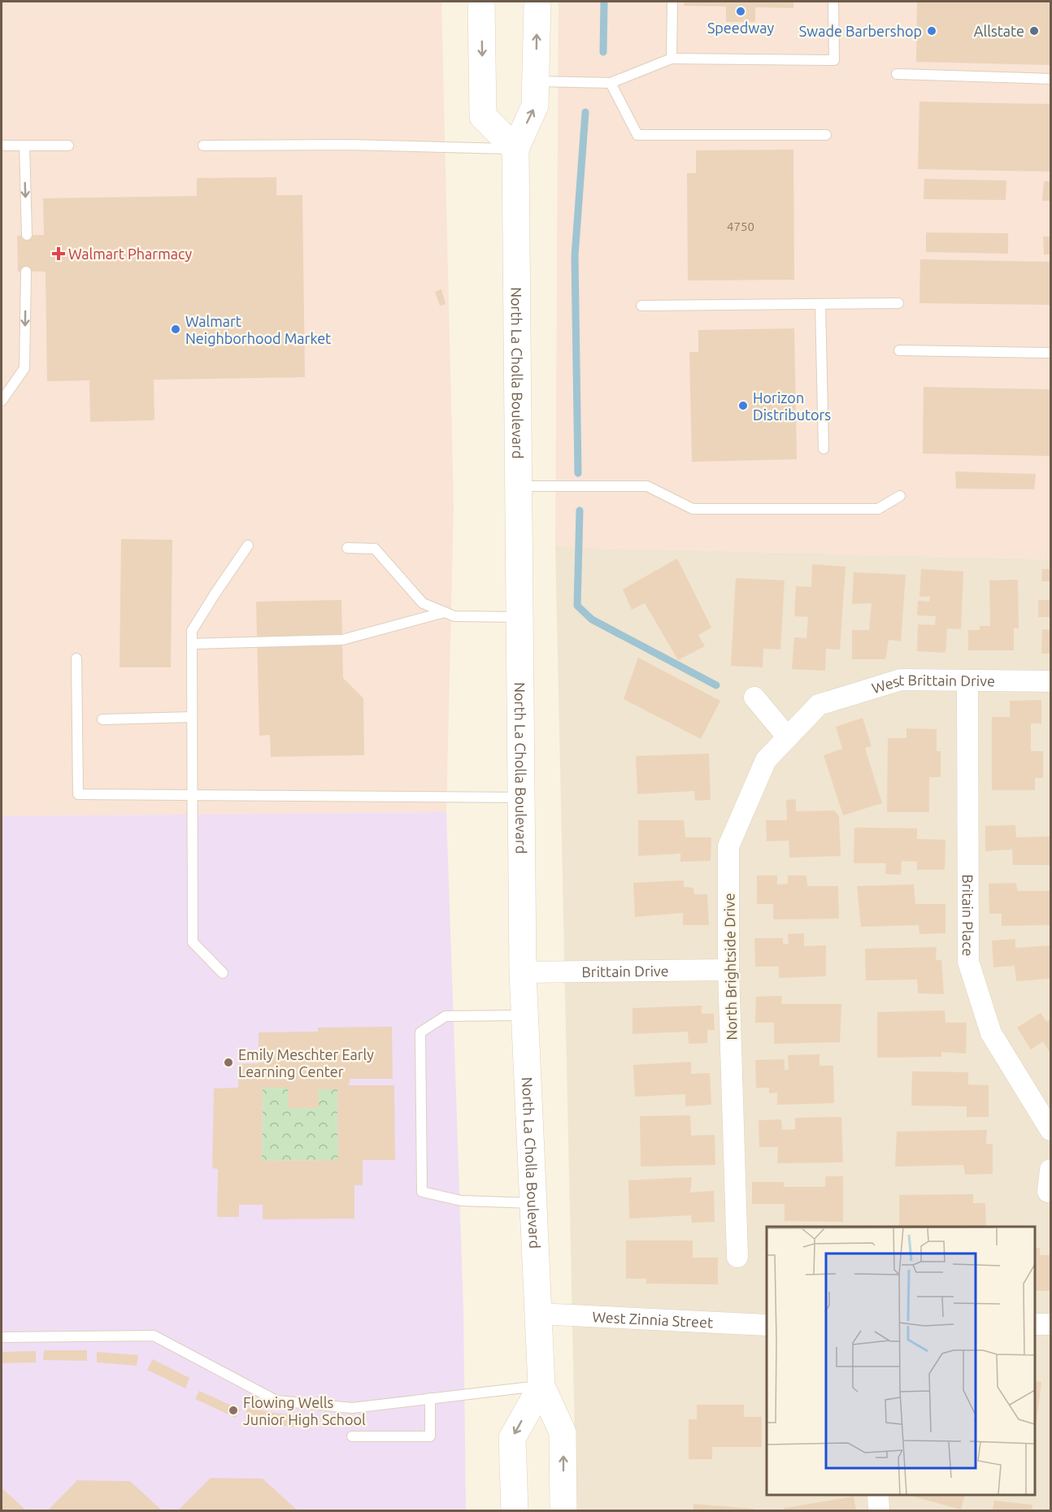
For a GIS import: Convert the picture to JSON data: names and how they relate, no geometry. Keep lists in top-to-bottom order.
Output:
{
  "streets": {
    "street": [
      "North La Cholla Boulevard",
      "West Brittain Drive",
      "Britain Place",
      "North Brightside Drive",
      "Brittain Drive",
      "West Zinnia Street"
    ]
  },
  "crossings": [
    ["North La Cholla Boulevard", "Brittain Drive"],
    ["North La Cholla Boulevard", "West Zinnia Street"],
    ["West Brittain Drive", "Britain Place"],
    ["West Brittain Drive", "North Brightside Drive"],
    ["North Brightside Drive", "Brittain Drive"]
  ],
  "places": {
    "other": [
      "Speedway",
      "Swade Barbershop",
      "Allstate",
      "Walmart Neighborhood Market",
      "Horizon Distributors",
      "Emily Meschter Early Learning Center",
      "Flowing Wells Junior High School"
    ],
    "health": ["Walmart Pharmacy"]
  },
  "house_numbers": ["4750"]
}
